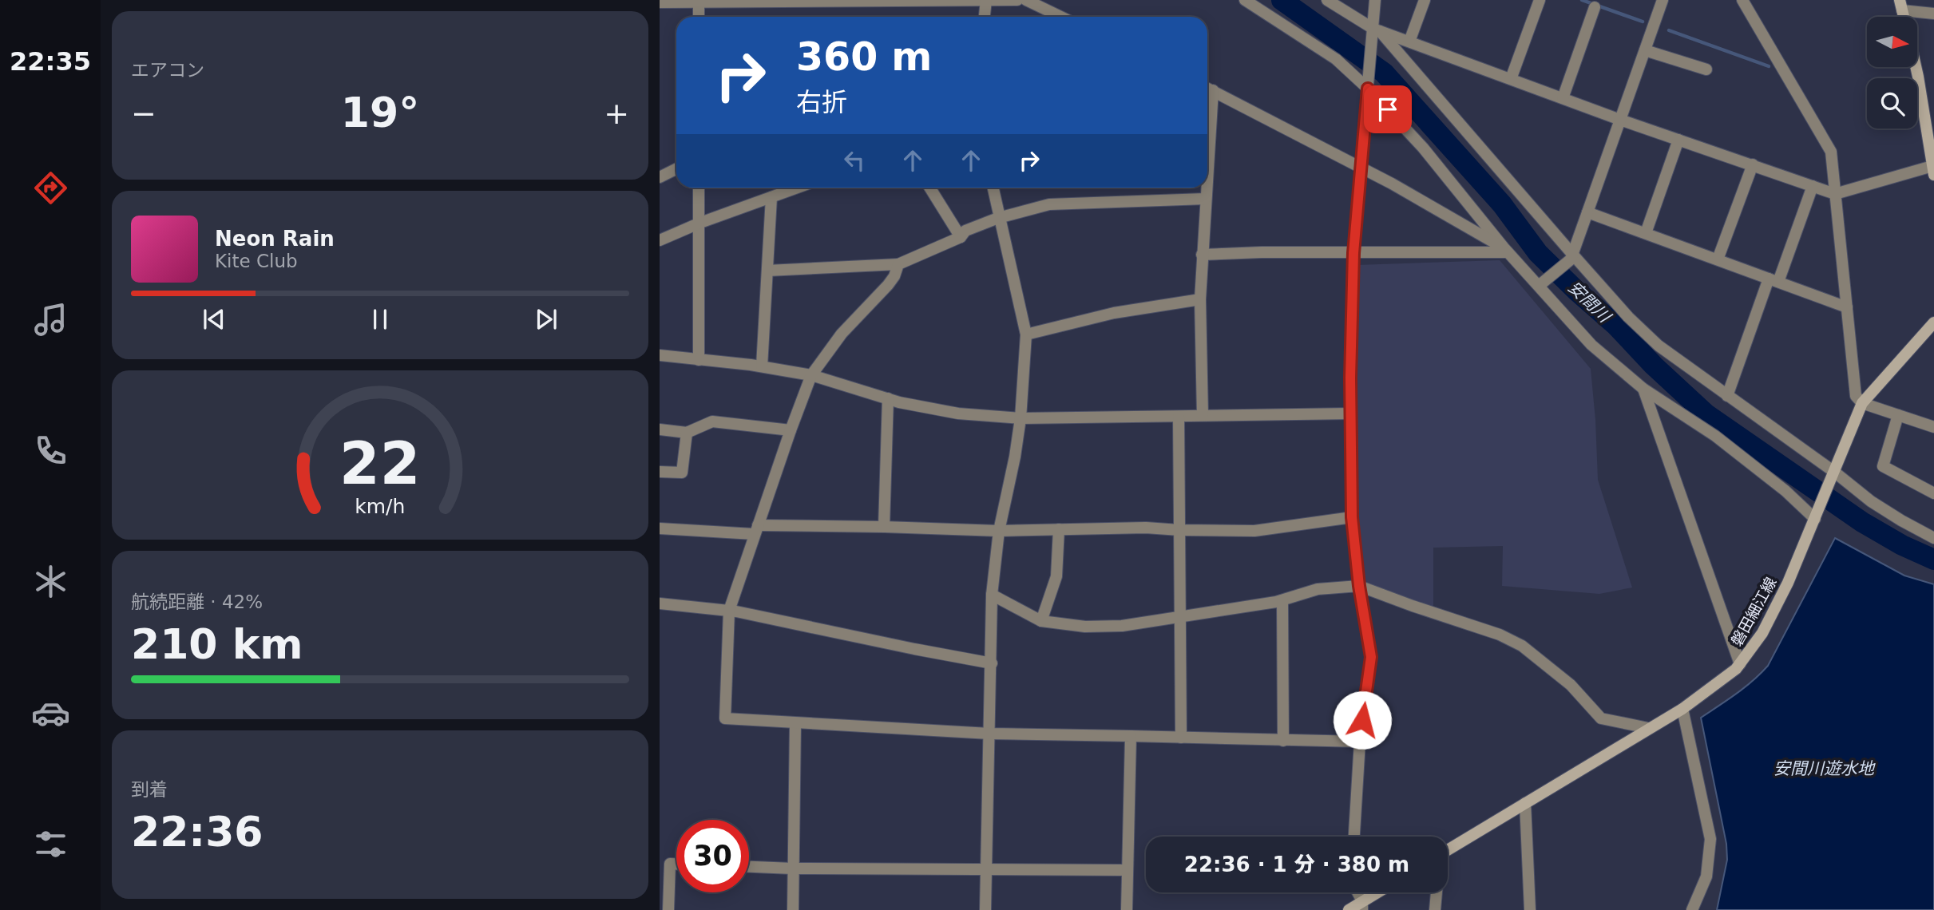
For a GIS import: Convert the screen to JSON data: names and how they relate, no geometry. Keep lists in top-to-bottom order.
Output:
{
  "streets": {
    "main road": ["磐田細江線"]
  },
  "water": ["安間川", "安間川遊水地"],
  "north": "right",
  "page": {
    "tabs": "22:35",
    "tile": [
      "エアコン",
      ["航続距離 · 42%", "210 km"],
      ["到着", "22:36"]
    ],
    "turn": ["360 m", "右折"],
    "heat": ["−", "19°", "+"],
    "song": ["Neon Rain", "Kite Club"],
    "limit": "30",
    "trip": "22:36 · 1 分 · 380 m",
    "gauge": ["22", "km/h"]
  }
}
